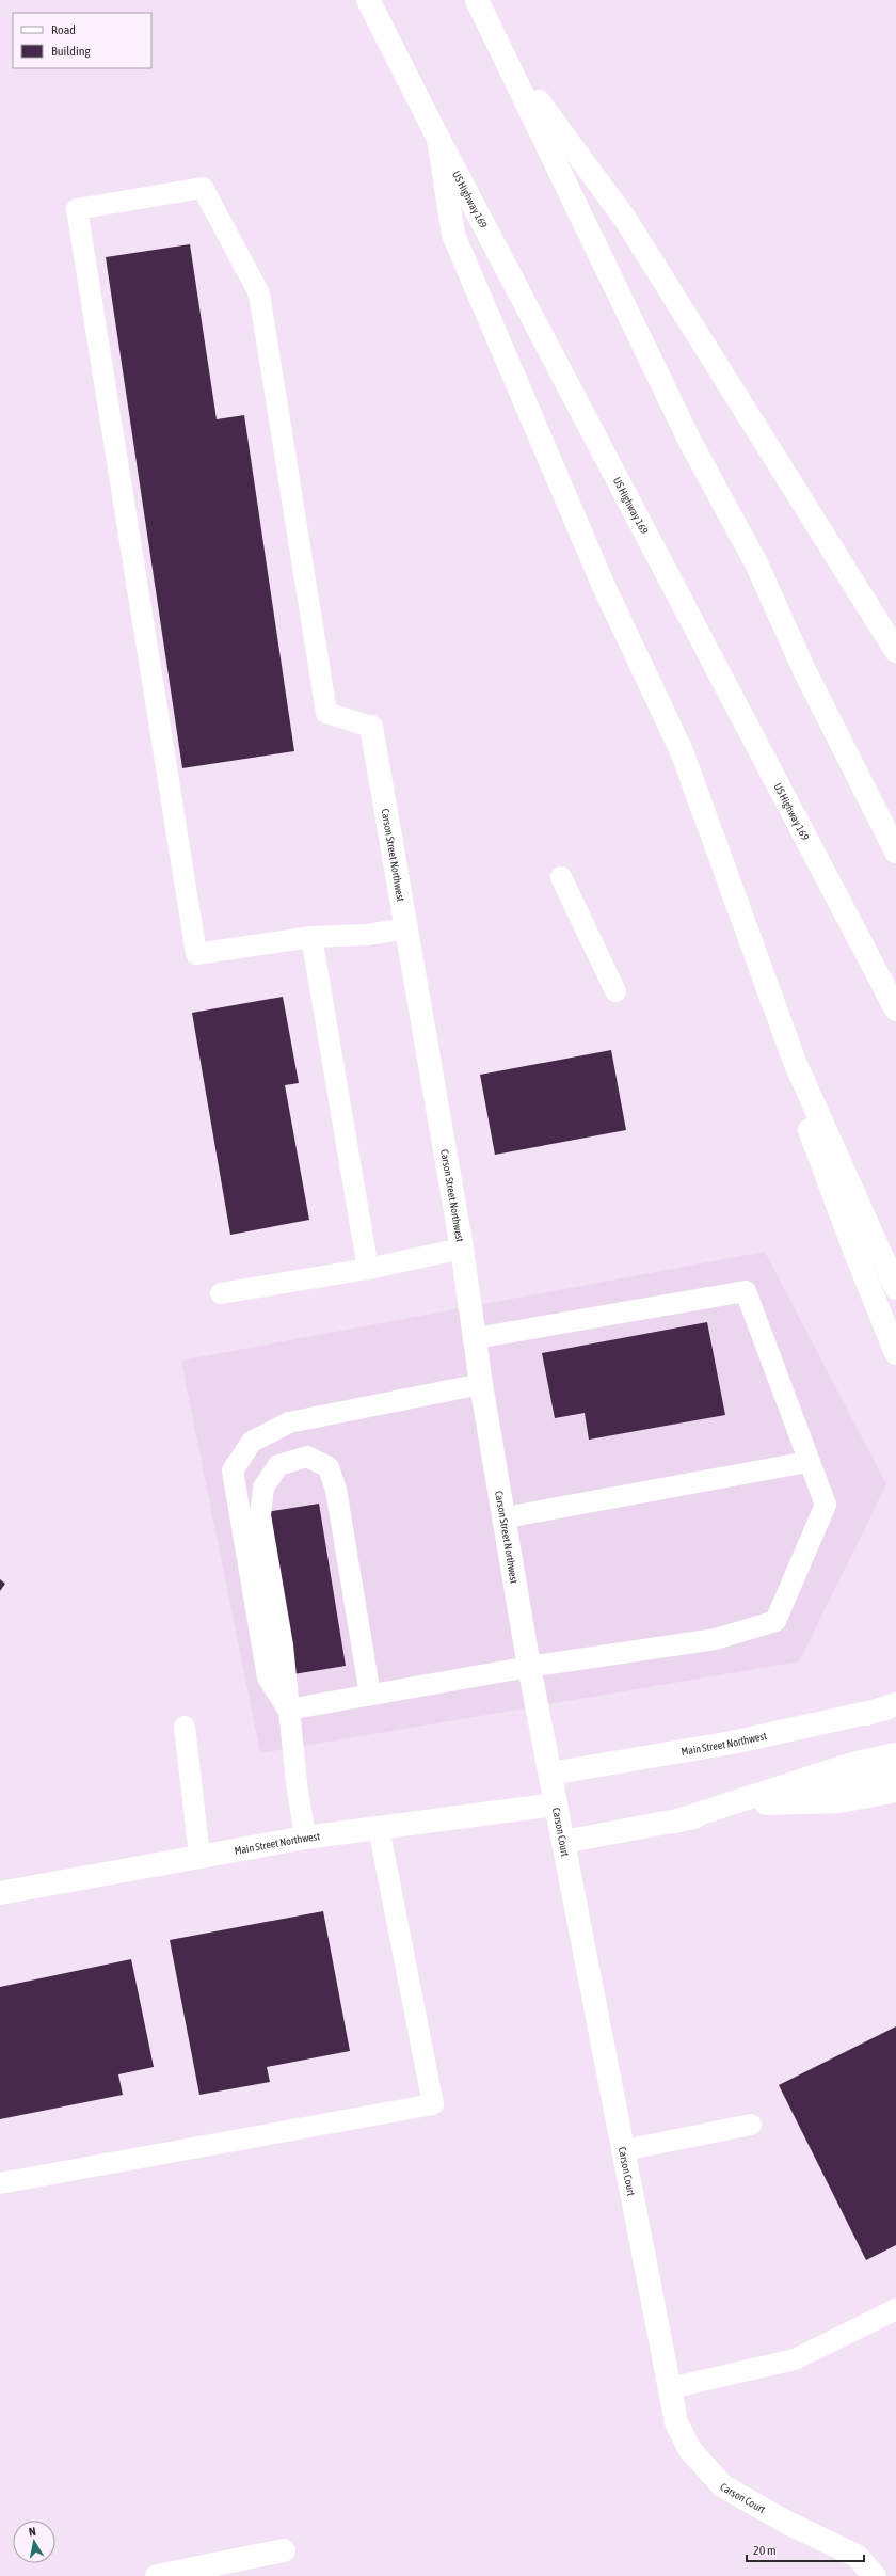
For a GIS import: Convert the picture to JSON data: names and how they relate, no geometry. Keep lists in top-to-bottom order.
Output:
{
  "streets": {
    "main road": [
      "US Highway 169",
      "Carson Street Northwest",
      "Main Street Northwest",
      "Carson Court"
    ]
  },
  "crossings": [
    ["Carson Street Northwest", "Carson Court"],
    ["Main Street Northwest", "Carson Court"]
  ],
  "legend": ["Road", "Building"],
  "scale_bar": "20 m",
  "north": "top"
}
